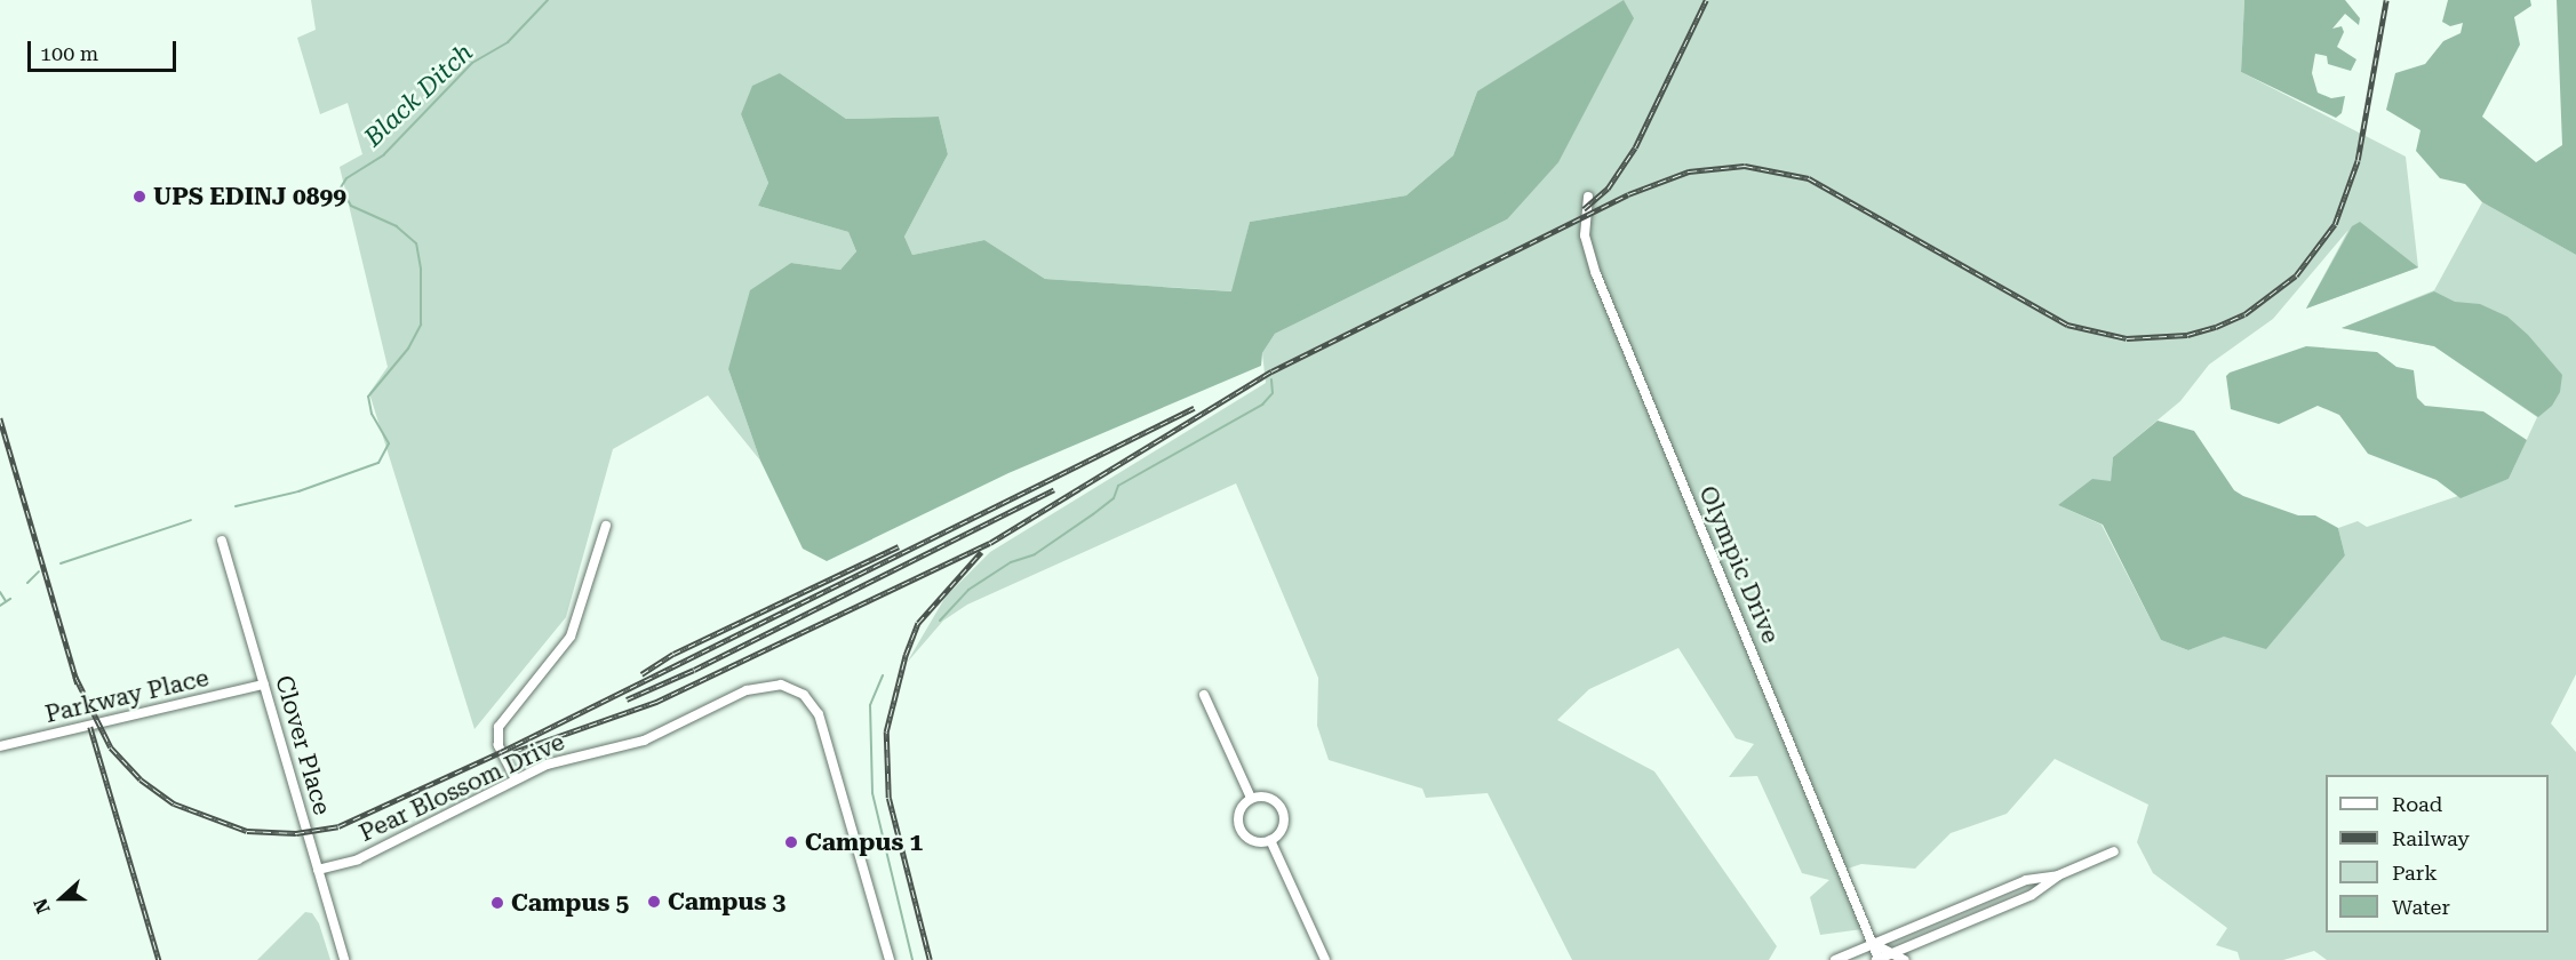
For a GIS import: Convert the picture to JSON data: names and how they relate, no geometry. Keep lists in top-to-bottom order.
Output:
{
  "streets": {
    "street": [
      "Olympic Drive",
      "Parkway Place",
      "Clover Place",
      "Pear Blossom Drive"
    ]
  },
  "crossings": [
    ["Parkway Place", "Clover Place"],
    ["Clover Place", "Pear Blossom Drive"]
  ],
  "water": ["Black Ditch"],
  "places": [
    "UPS EDINJ 0899",
    "Campus 1",
    "Campus 3",
    "Campus 5"
  ],
  "legend": [
    "Road",
    "Railway",
    "Park",
    "Water"
  ],
  "scale_bar": "100 m",
  "north": "left"
}
